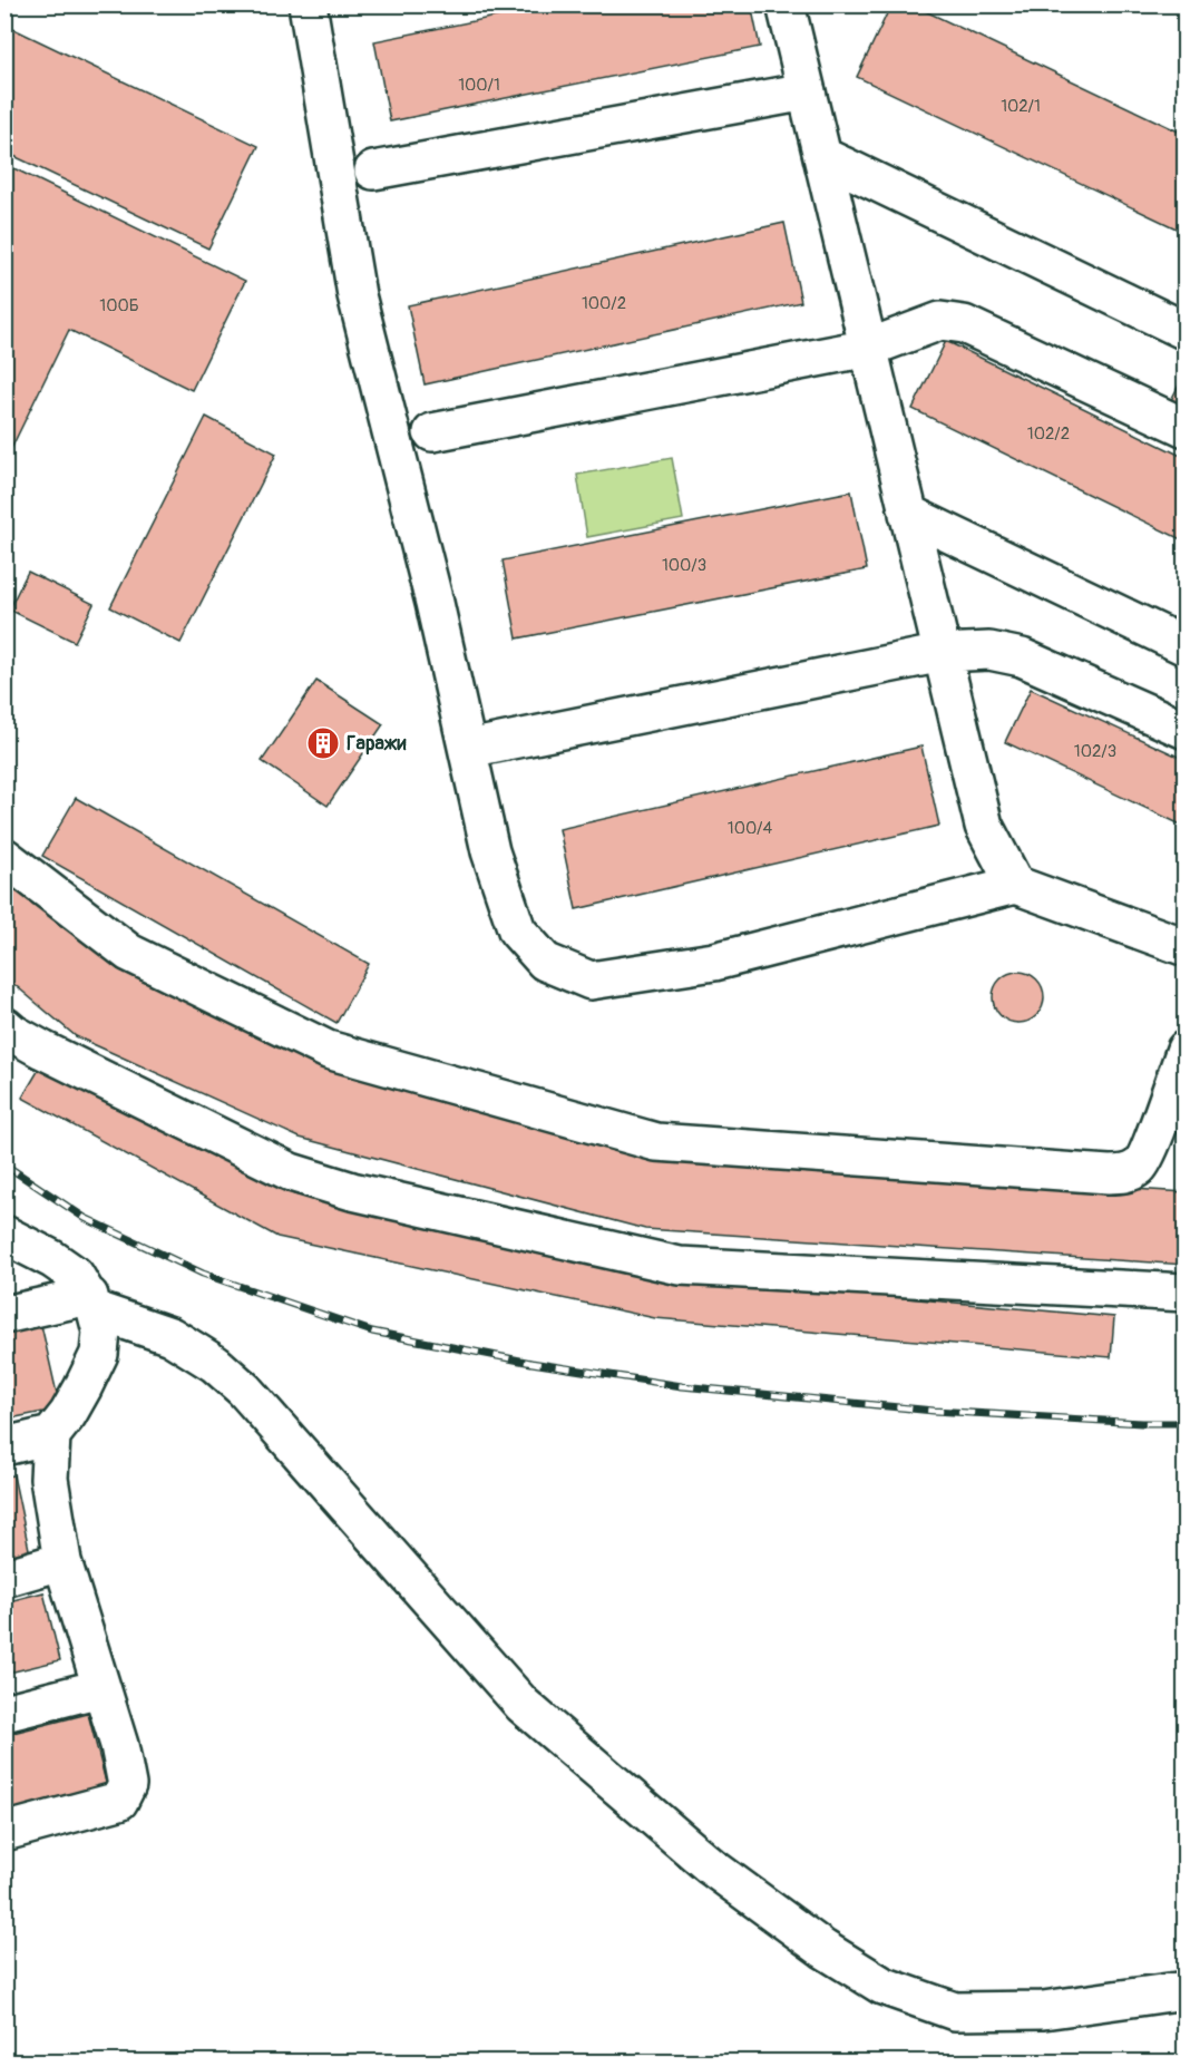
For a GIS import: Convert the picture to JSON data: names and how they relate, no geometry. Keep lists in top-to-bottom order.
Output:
{
  "places": {
    "building": ["Гаражи"]
  },
  "house_numbers": [
    "100/1",
    "102/1",
    "100/2",
    "100Б",
    "102/2",
    "100/3",
    "102/3",
    "100/4"
  ]
}
